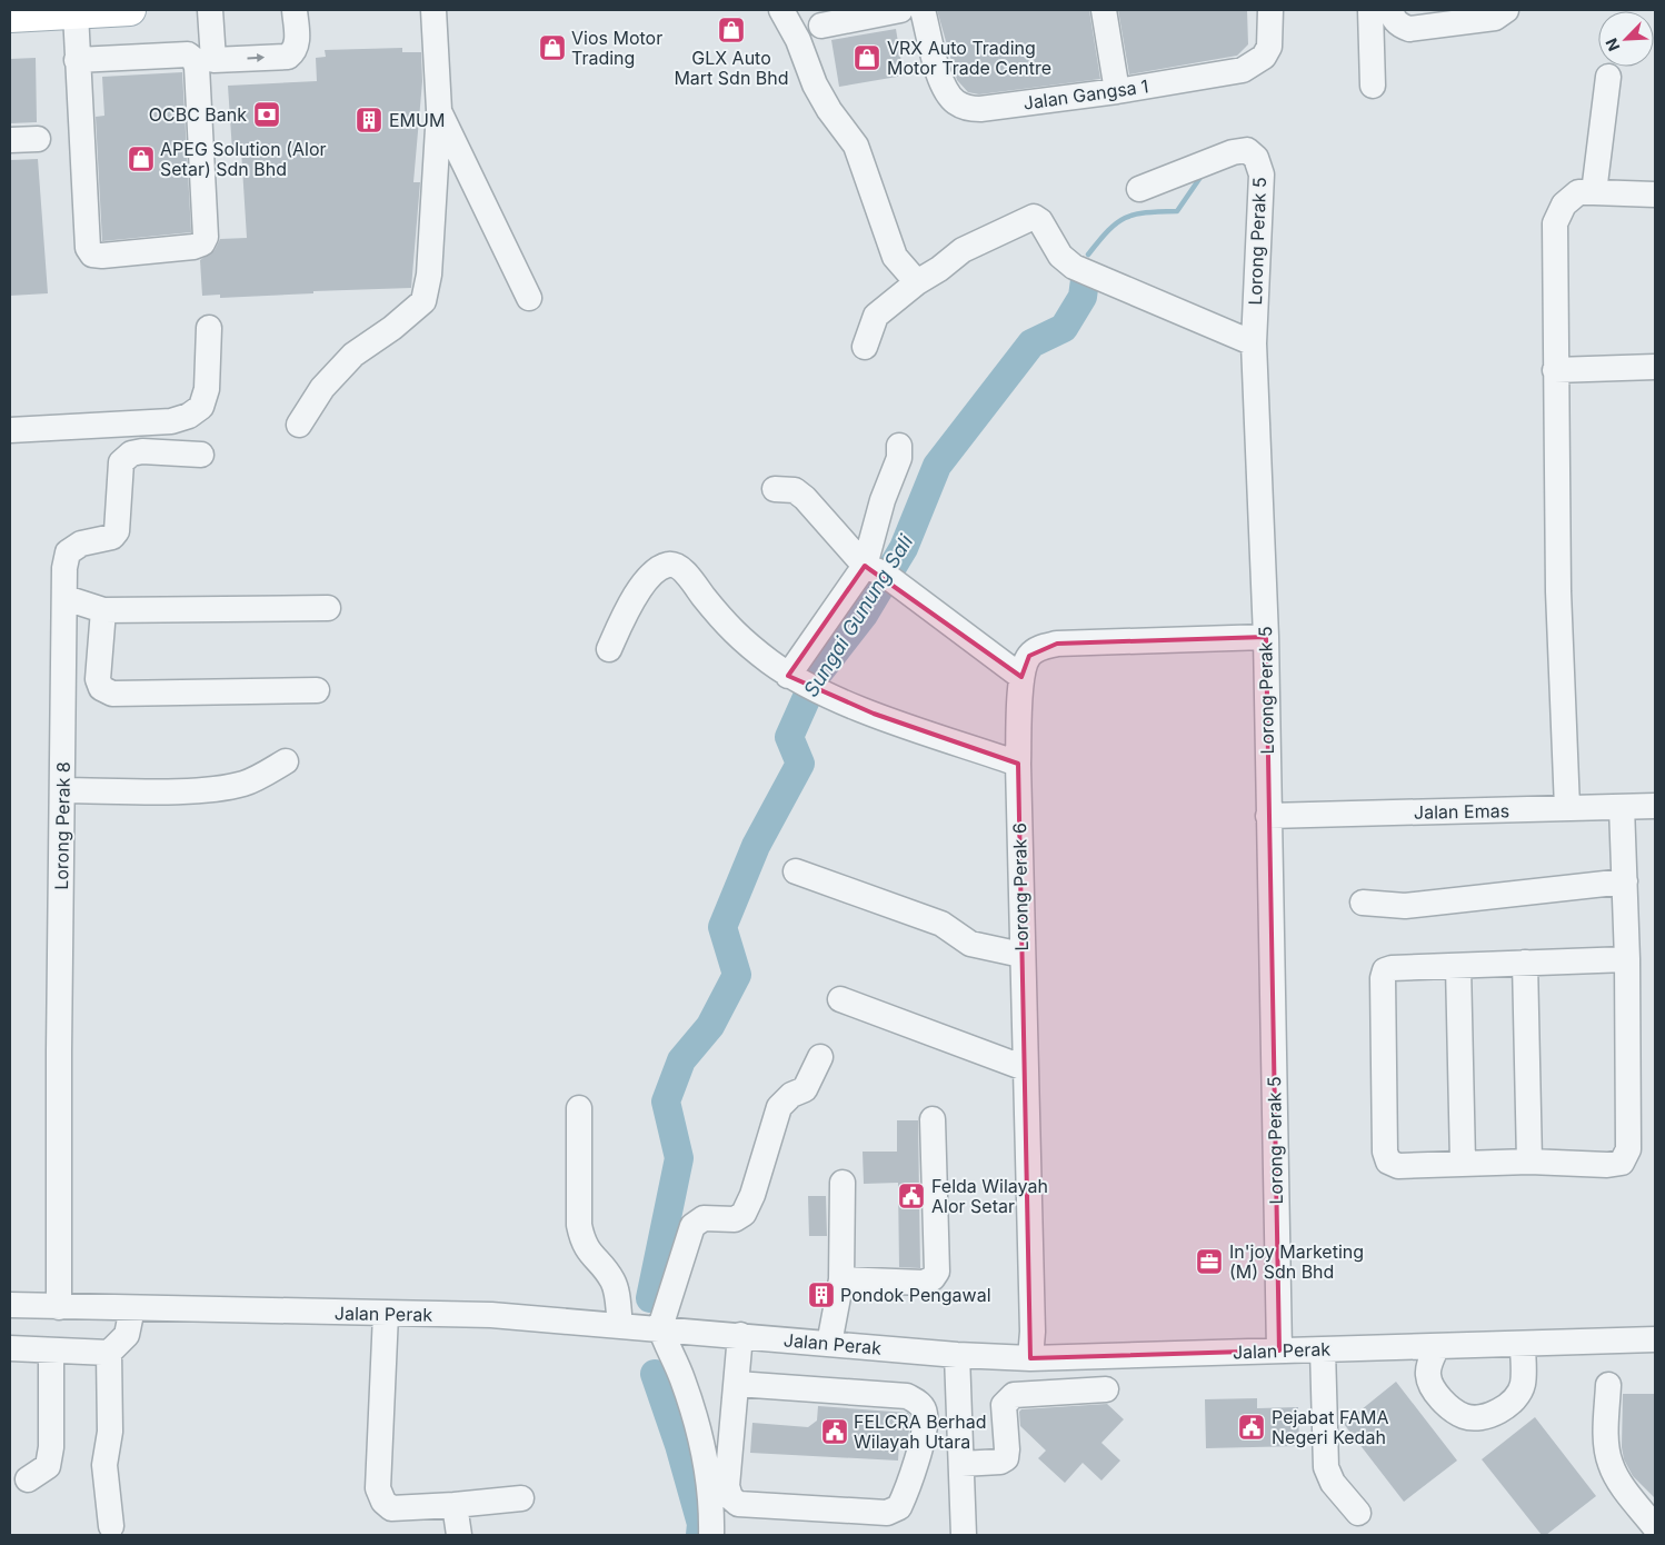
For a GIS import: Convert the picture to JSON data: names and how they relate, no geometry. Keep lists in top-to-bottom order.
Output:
{
  "streets": {
    "street": [
      "Jalan Gangsa 1",
      "Lorong Perak 5",
      "Jalan Emas",
      "Lorong Perak 8",
      "Lorong Perak 6",
      "Jalan Perak"
    ]
  },
  "crossings": [
    ["Lorong Perak 5", "Jalan Emas"],
    ["Lorong Perak 5", "Lorong Perak 6"],
    ["Lorong Perak 5", "Jalan Perak"],
    ["Lorong Perak 8", "Jalan Perak"],
    ["Lorong Perak 6", "Jalan Perak"]
  ],
  "water": ["Sungai Gunung Sali"],
  "places": {
    "shop": [
      "GLX Auto Mart Sdn Bhd",
      "Vios Motor Trading",
      "VRX Auto Trading Motor Trade Centre",
      "APEG Solution (Alor Setar) Sdn Bhd"
    ],
    "bank": ["OCBC Bank"],
    "building": ["EMUM", "Pondok Pengawal"],
    "public building": ["Felda Wilayah Alor Setar", "Pejabat FAMA Negeri Kedah", "FELCRA Berhad Wilayah Utara"],
    "office": ["In'joy Marketing (M) Sdn Bhd"]
  },
  "north": "bottom left"
}
